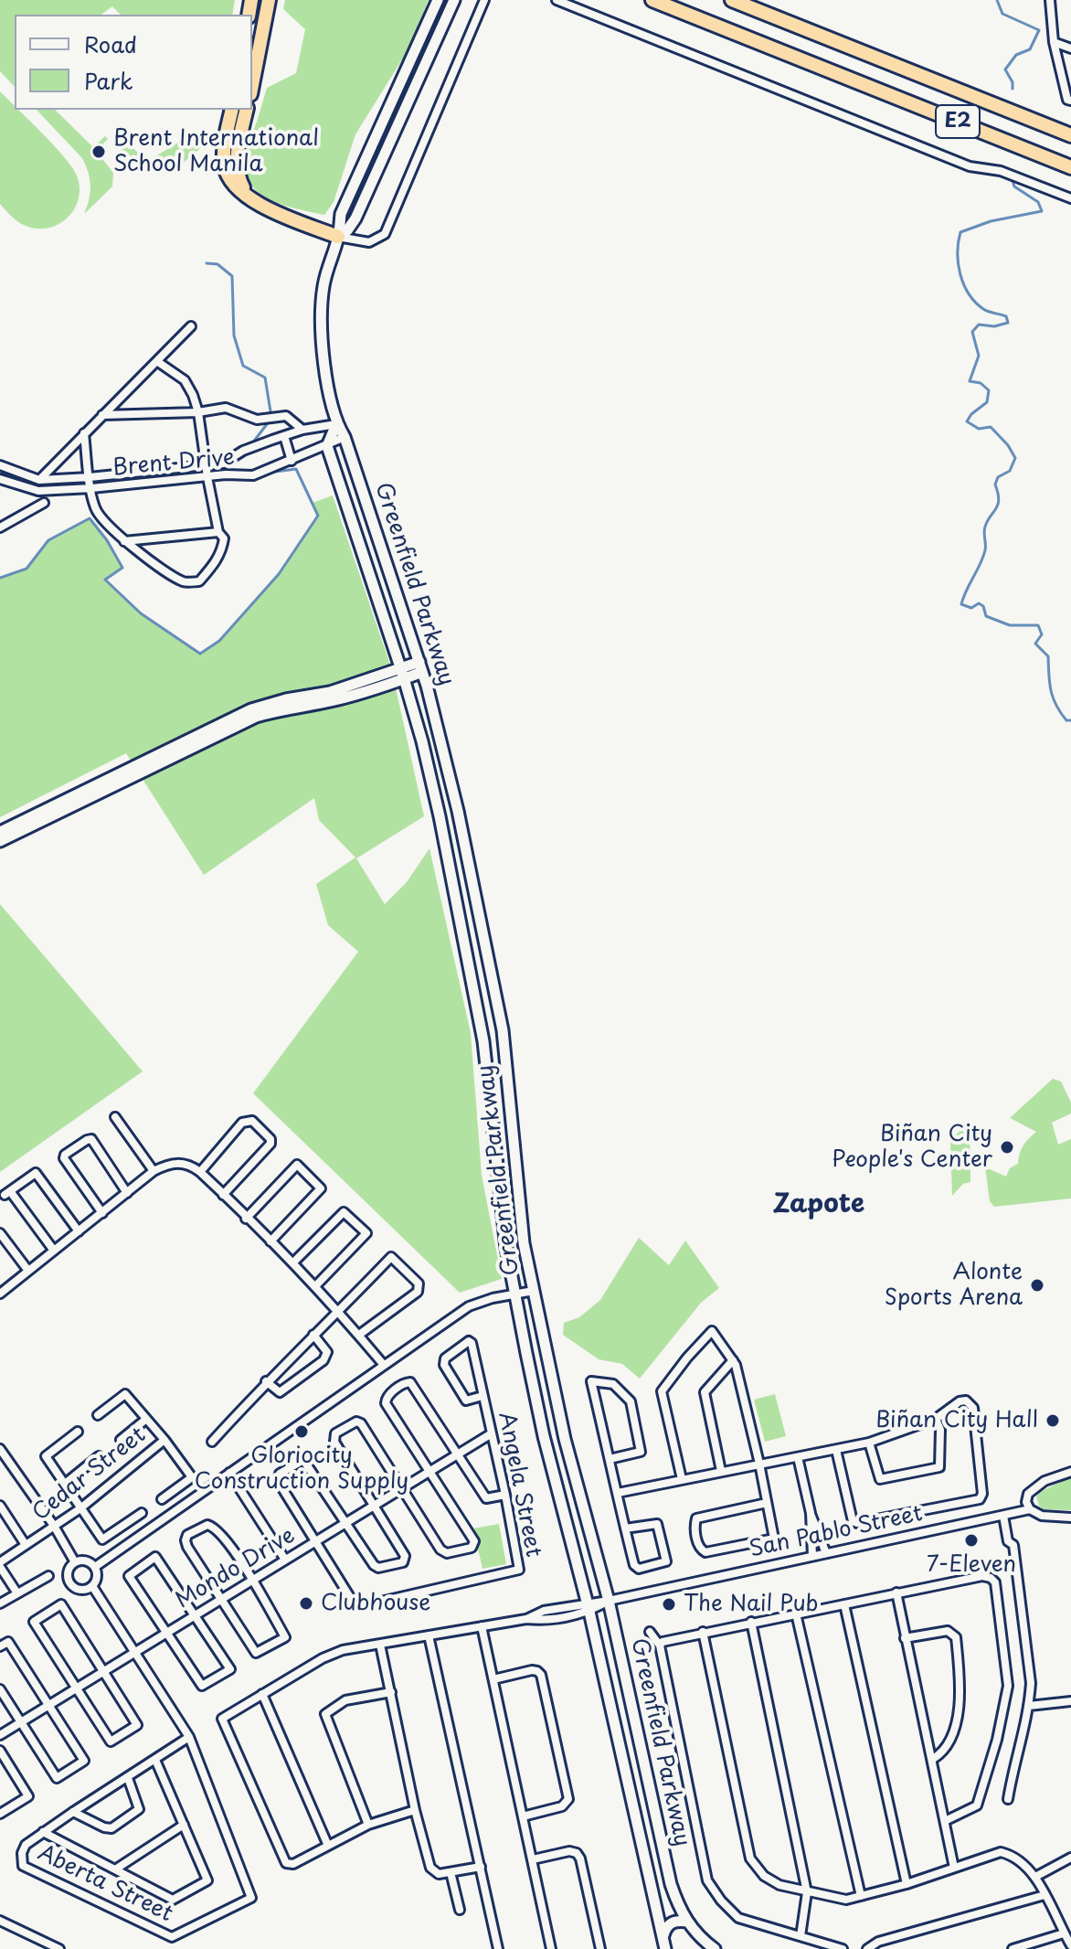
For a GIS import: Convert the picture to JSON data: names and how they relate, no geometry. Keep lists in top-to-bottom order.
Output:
{
  "streets": {
    "highway": ["E2"],
    "main road": ["Greenfield Parkway"],
    "street": [
      "Brent Drive",
      "Cedar Street",
      "Angela Street",
      "San Pablo Street",
      "Mondo Drive",
      "Aberta Street"
    ]
  },
  "crossings": [
    ["Brent Drive", "Greenfield Parkway"],
    ["Greenfield Parkway", "San Pablo Street"],
    ["Angela Street", "Mondo Drive"],
    ["Mondo Drive", "Aberta Street"]
  ],
  "districts": ["Zapote"],
  "places": [
    "Brent International School Manila",
    "Biñan City People's Center",
    "Alonte Sports Arena",
    "Biñan City Hall",
    "Gloriocity Construction Supply",
    "7-Eleven",
    "Clubhouse",
    "The Nail Pub"
  ],
  "legend": ["Road", "Park"]
}
